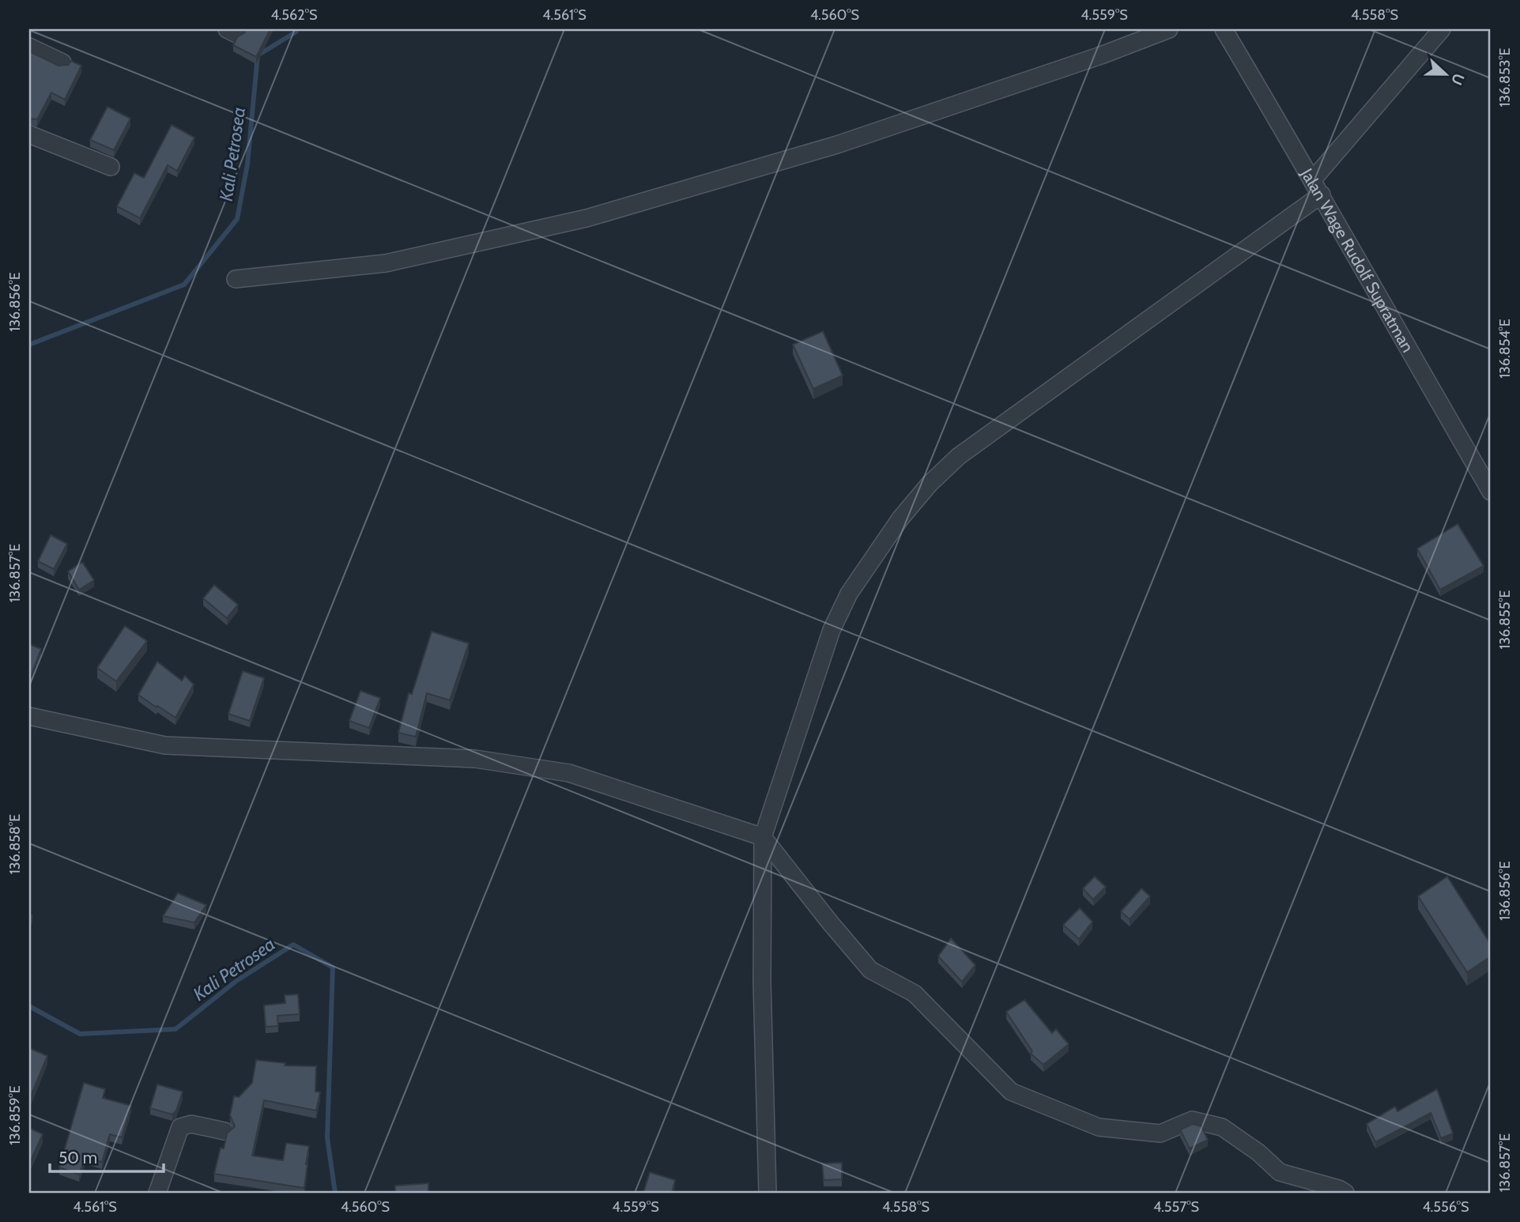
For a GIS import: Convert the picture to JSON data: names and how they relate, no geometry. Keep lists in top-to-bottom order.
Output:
{
  "streets": {
    "street": ["Jalan Wage Rudolf Supratman"]
  },
  "water": ["Kali Petrosea"],
  "scale_bar": "50 m",
  "north": "right",
  "coordinates": [
    "4.562°S",
    "4.561°S",
    "4.560°S",
    "4.559°S",
    "4.558°S",
    "136.853°E",
    "136.856°E",
    "136.854°E",
    "136.857°E",
    "136.855°E",
    "136.858°E",
    "136.859°E",
    "4.557°S",
    "4.556°S"
  ]
}
